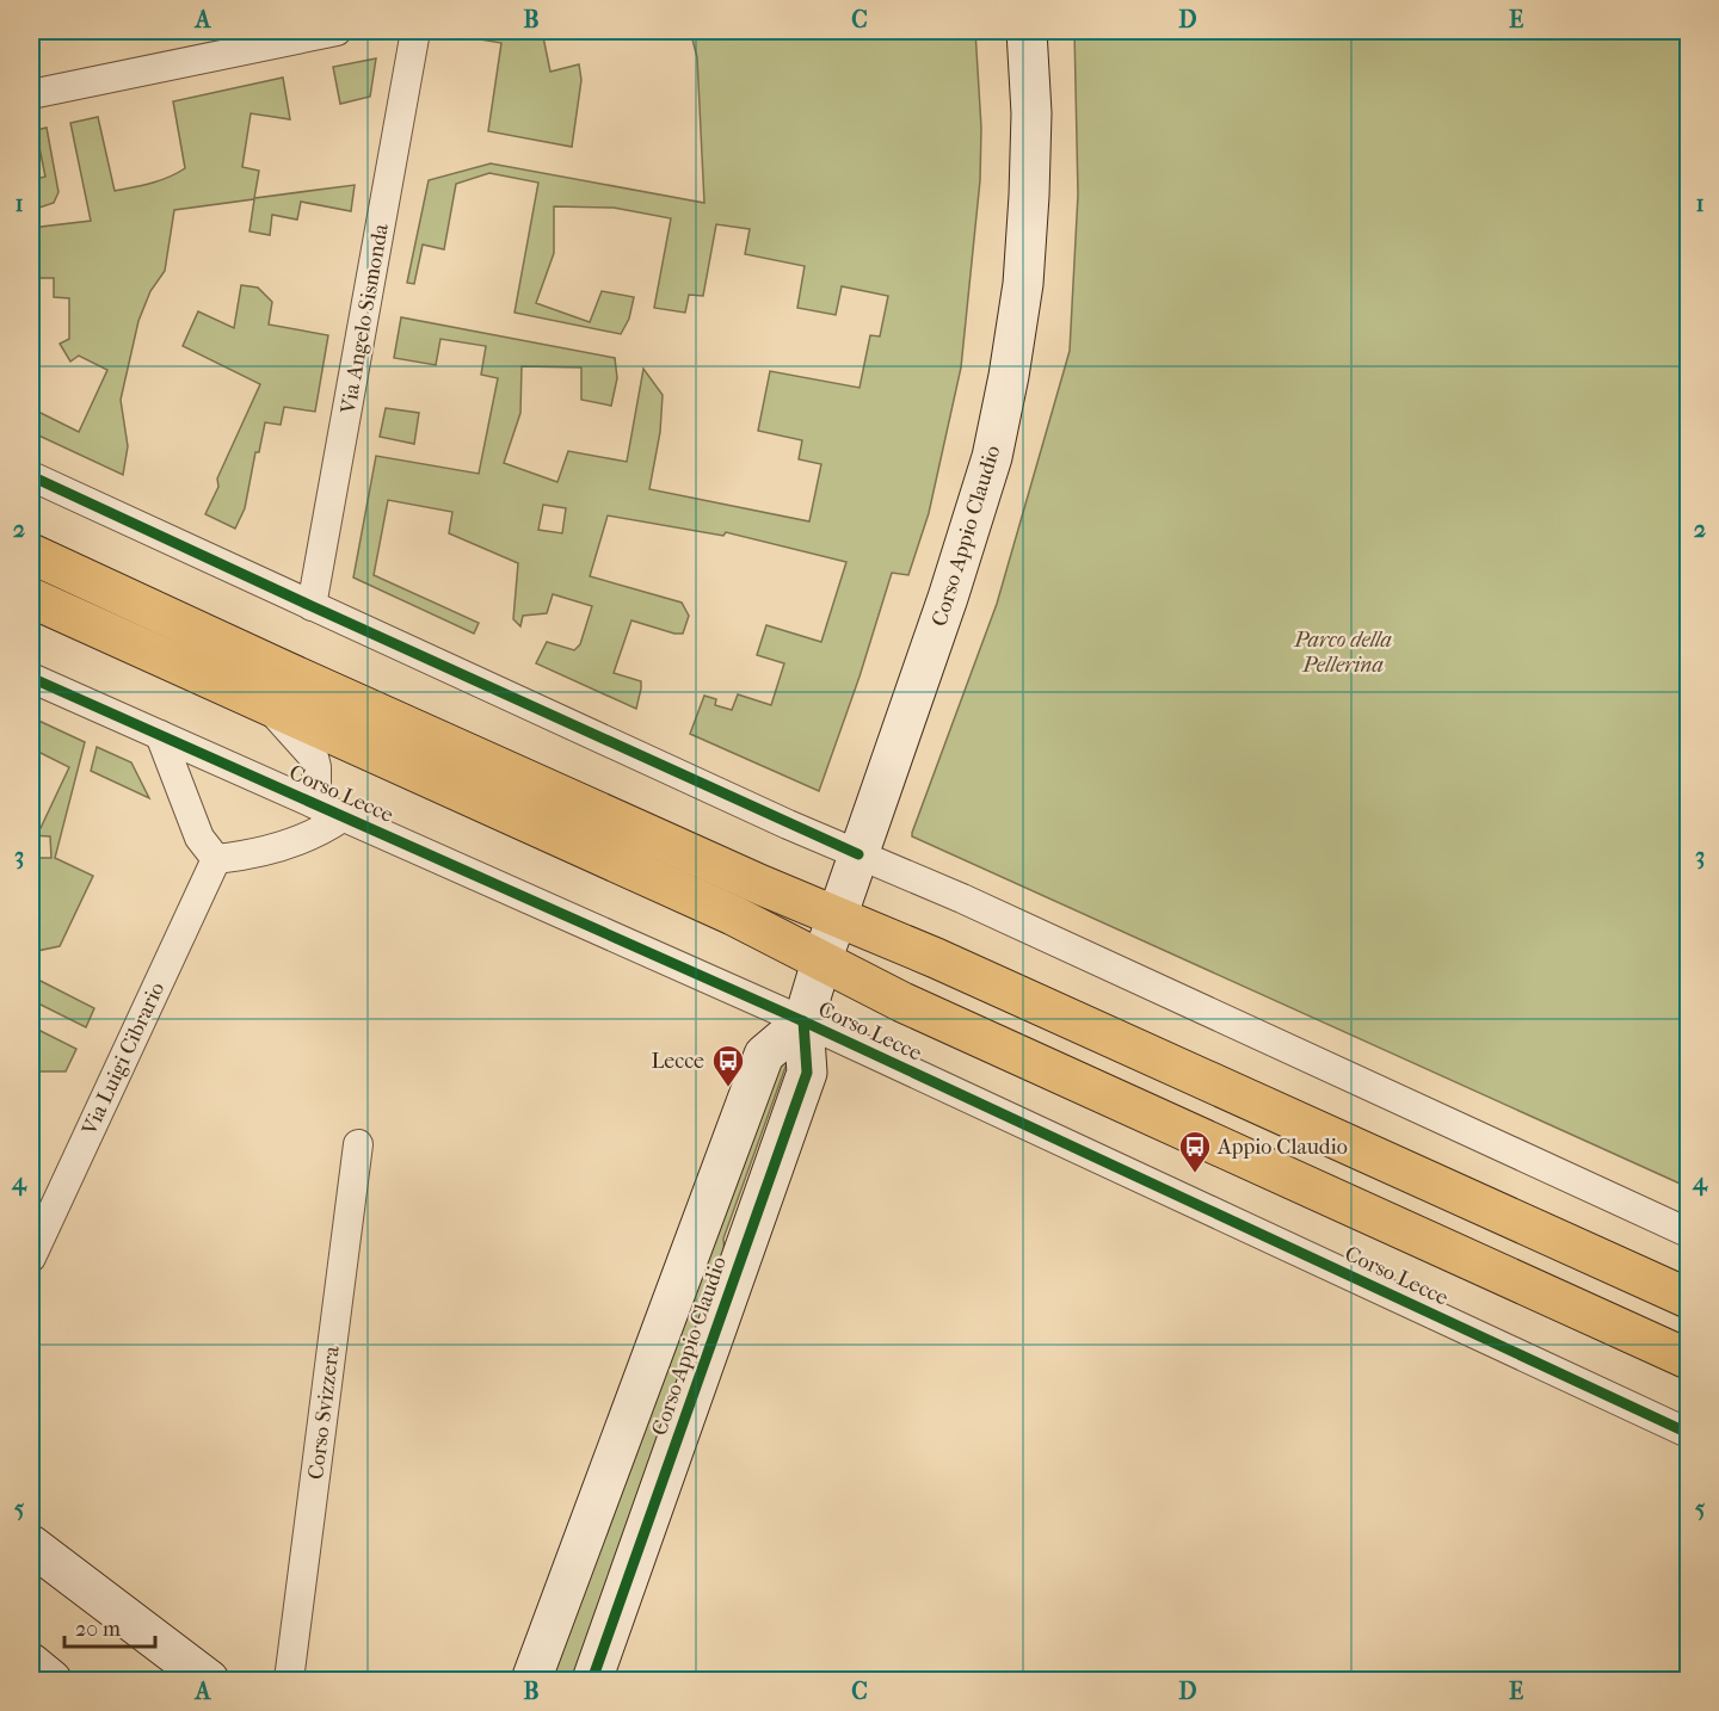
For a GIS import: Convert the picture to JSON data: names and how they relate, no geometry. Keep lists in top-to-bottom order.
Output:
{
  "streets": {
    "main road": ["Corso Lecce"],
    "street": [
      "Via Angelo Sismonda",
      "Corso Appio Claudio",
      "Via Luigi Cibrario",
      "Corso Svizzera"
    ]
  },
  "crossings": [
    ["Corso Appio Claudio", "Corso Lecce"]
  ],
  "parks": ["Parco della Pellerina"],
  "places": {
    "bus stop": ["Lecce", "Appio Claudio"]
  },
  "scale_bar": "20 m",
  "grid": {
    "columns": [
      "A",
      "B",
      "C",
      "D",
      "E"
    ],
    "rows": [
      "1",
      "2",
      "3",
      "4",
      "5"
    ]
  }
}
